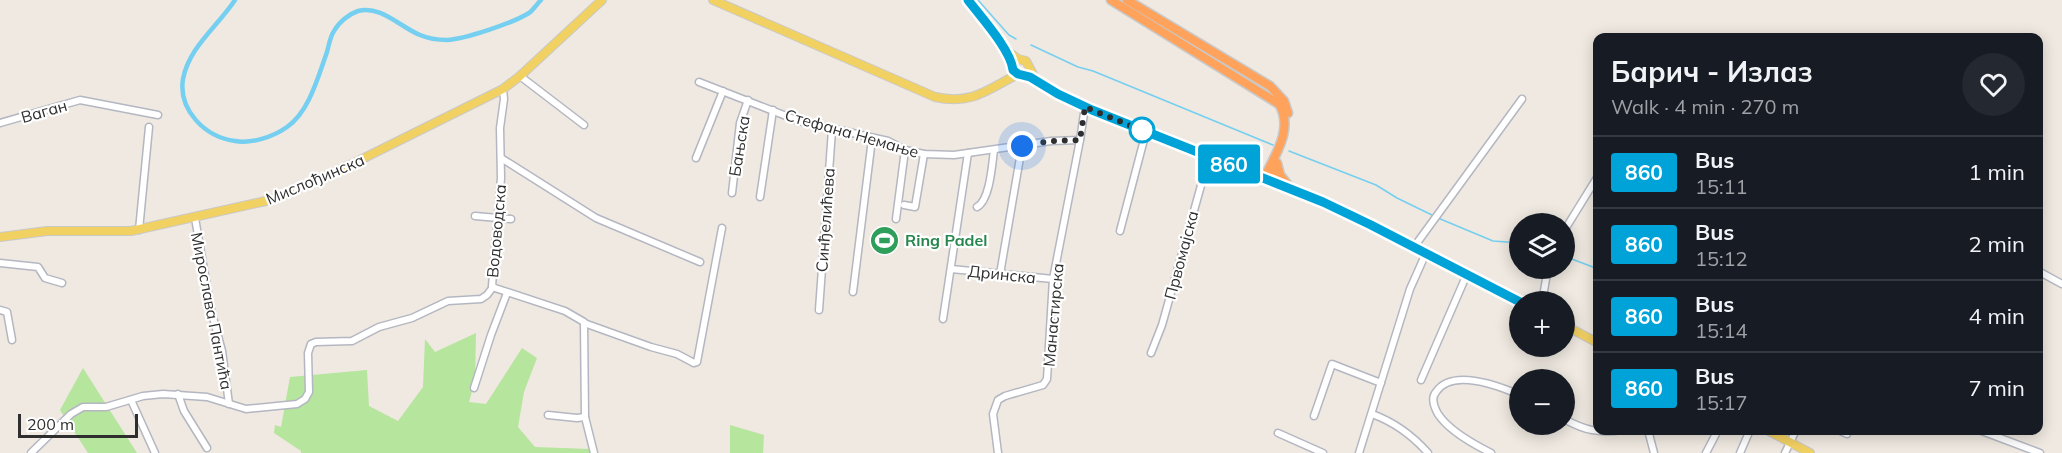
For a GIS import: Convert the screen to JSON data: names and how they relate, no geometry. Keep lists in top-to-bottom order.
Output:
{
  "streets": {
    "main road": ["Мислођинска"],
    "street": [
      "Ваган",
      "Стефана Немање",
      "Бањска",
      "Синђелићева",
      "Водоводска",
      "Првомајска",
      "Дринска",
      "Мирослава Пантића",
      "Манастирска"
    ]
  },
  "crossings": [
    ["Стефана Немање", "Бањска"],
    ["Стефана Немање", "Синђелићева"],
    ["Стефана Немање", "Манастирска"],
    ["Мислођинска", "Водоводска"],
    ["Мислођинска", "Мирослава Пантића"],
    ["Дринска", "Манастирска"]
  ],
  "places": {
    "sports": ["Ring Padel"]
  },
  "lines": ["bus line 860"],
  "scale_bar": "200 m",
  "page": {
    "on_map": "860",
    "heading": ["Барич - Излаз", "Walk · 4 min · 270 m"],
    "list": [
      {
        "mark": "860",
        "name": "Bus",
        "note": "15:11",
        "value": "1 min"
      },
      {
        "mark": "860",
        "name": "Bus",
        "note": "15:12",
        "value": "2 min"
      },
      {
        "mark": "860",
        "name": "Bus",
        "note": "15:14",
        "value": "4 min"
      },
      {
        "mark": "860",
        "name": "Bus",
        "note": "15:17",
        "value": "7 min"
      }
    ],
    "map_buttons": ["+", "−"],
    "scale": "200 m"
  }
}
